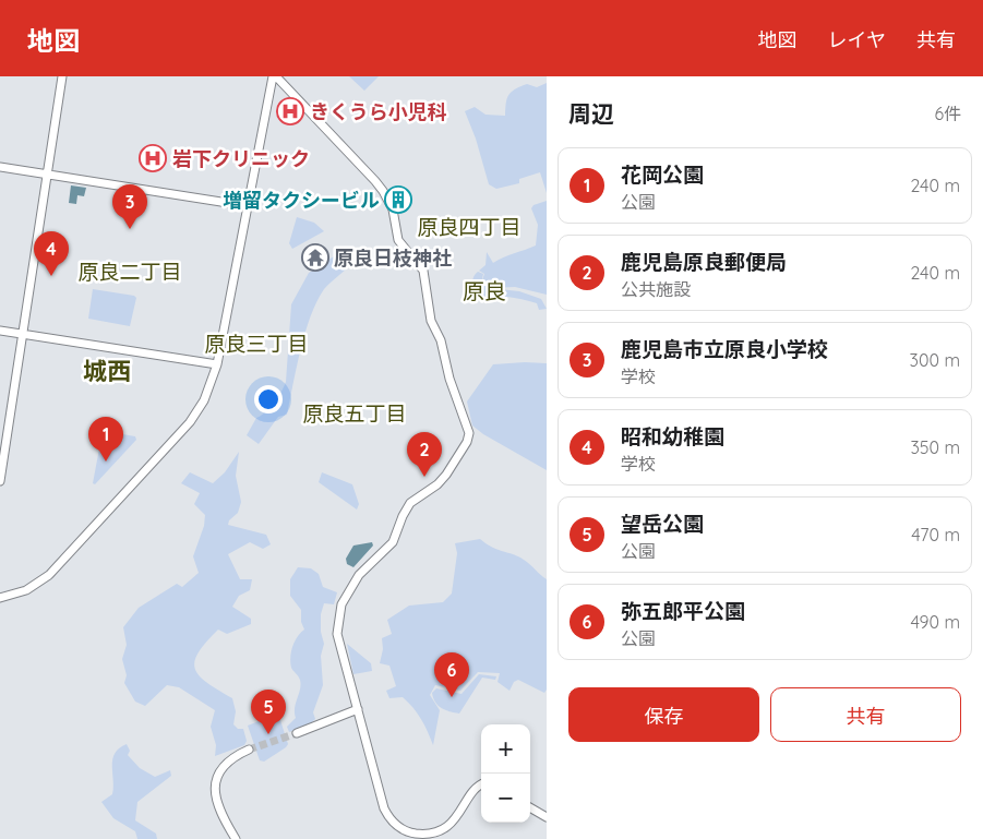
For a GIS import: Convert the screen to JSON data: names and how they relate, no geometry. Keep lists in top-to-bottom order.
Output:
{
  "districts": [
    "原良四丁目",
    "原良二丁目",
    "原良",
    "原良三丁目",
    "城西",
    "原良五丁目"
  ],
  "places": {
    "hospital": ["きくうら小児科", "岩下クリニック"],
    "building": ["増留タクシービル"],
    "temple": ["原良日枝神社"]
  },
  "page": {
    "header": "地図",
    "nav": ["地図", "レイヤ", "共有"],
    "heading": ["周辺", "6件"],
    "list": [
      {
        "mark": "1",
        "name": "花岡公園",
        "note": "公園",
        "value": "240 m"
      },
      {
        "mark": "2",
        "name": "鹿児島原良郵便局",
        "note": "公共施設",
        "value": "240 m"
      },
      {
        "mark": "3",
        "name": "鹿児島市立原良小学校",
        "note": "学校",
        "value": "300 m"
      },
      {
        "mark": "4",
        "name": "昭和幼稚園",
        "note": "学校",
        "value": "350 m"
      },
      {
        "mark": "5",
        "name": "望岳公園",
        "note": "公園",
        "value": "470 m"
      },
      {
        "mark": "6",
        "name": "弥五郎平公園",
        "note": "公園",
        "value": "490 m"
      }
    ],
    "pins": [
      "3",
      "4",
      "1",
      "2",
      "6",
      "5"
    ],
    "buttons": ["保存", "共有"],
    "map_buttons": ["+", "−"]
  }
}
